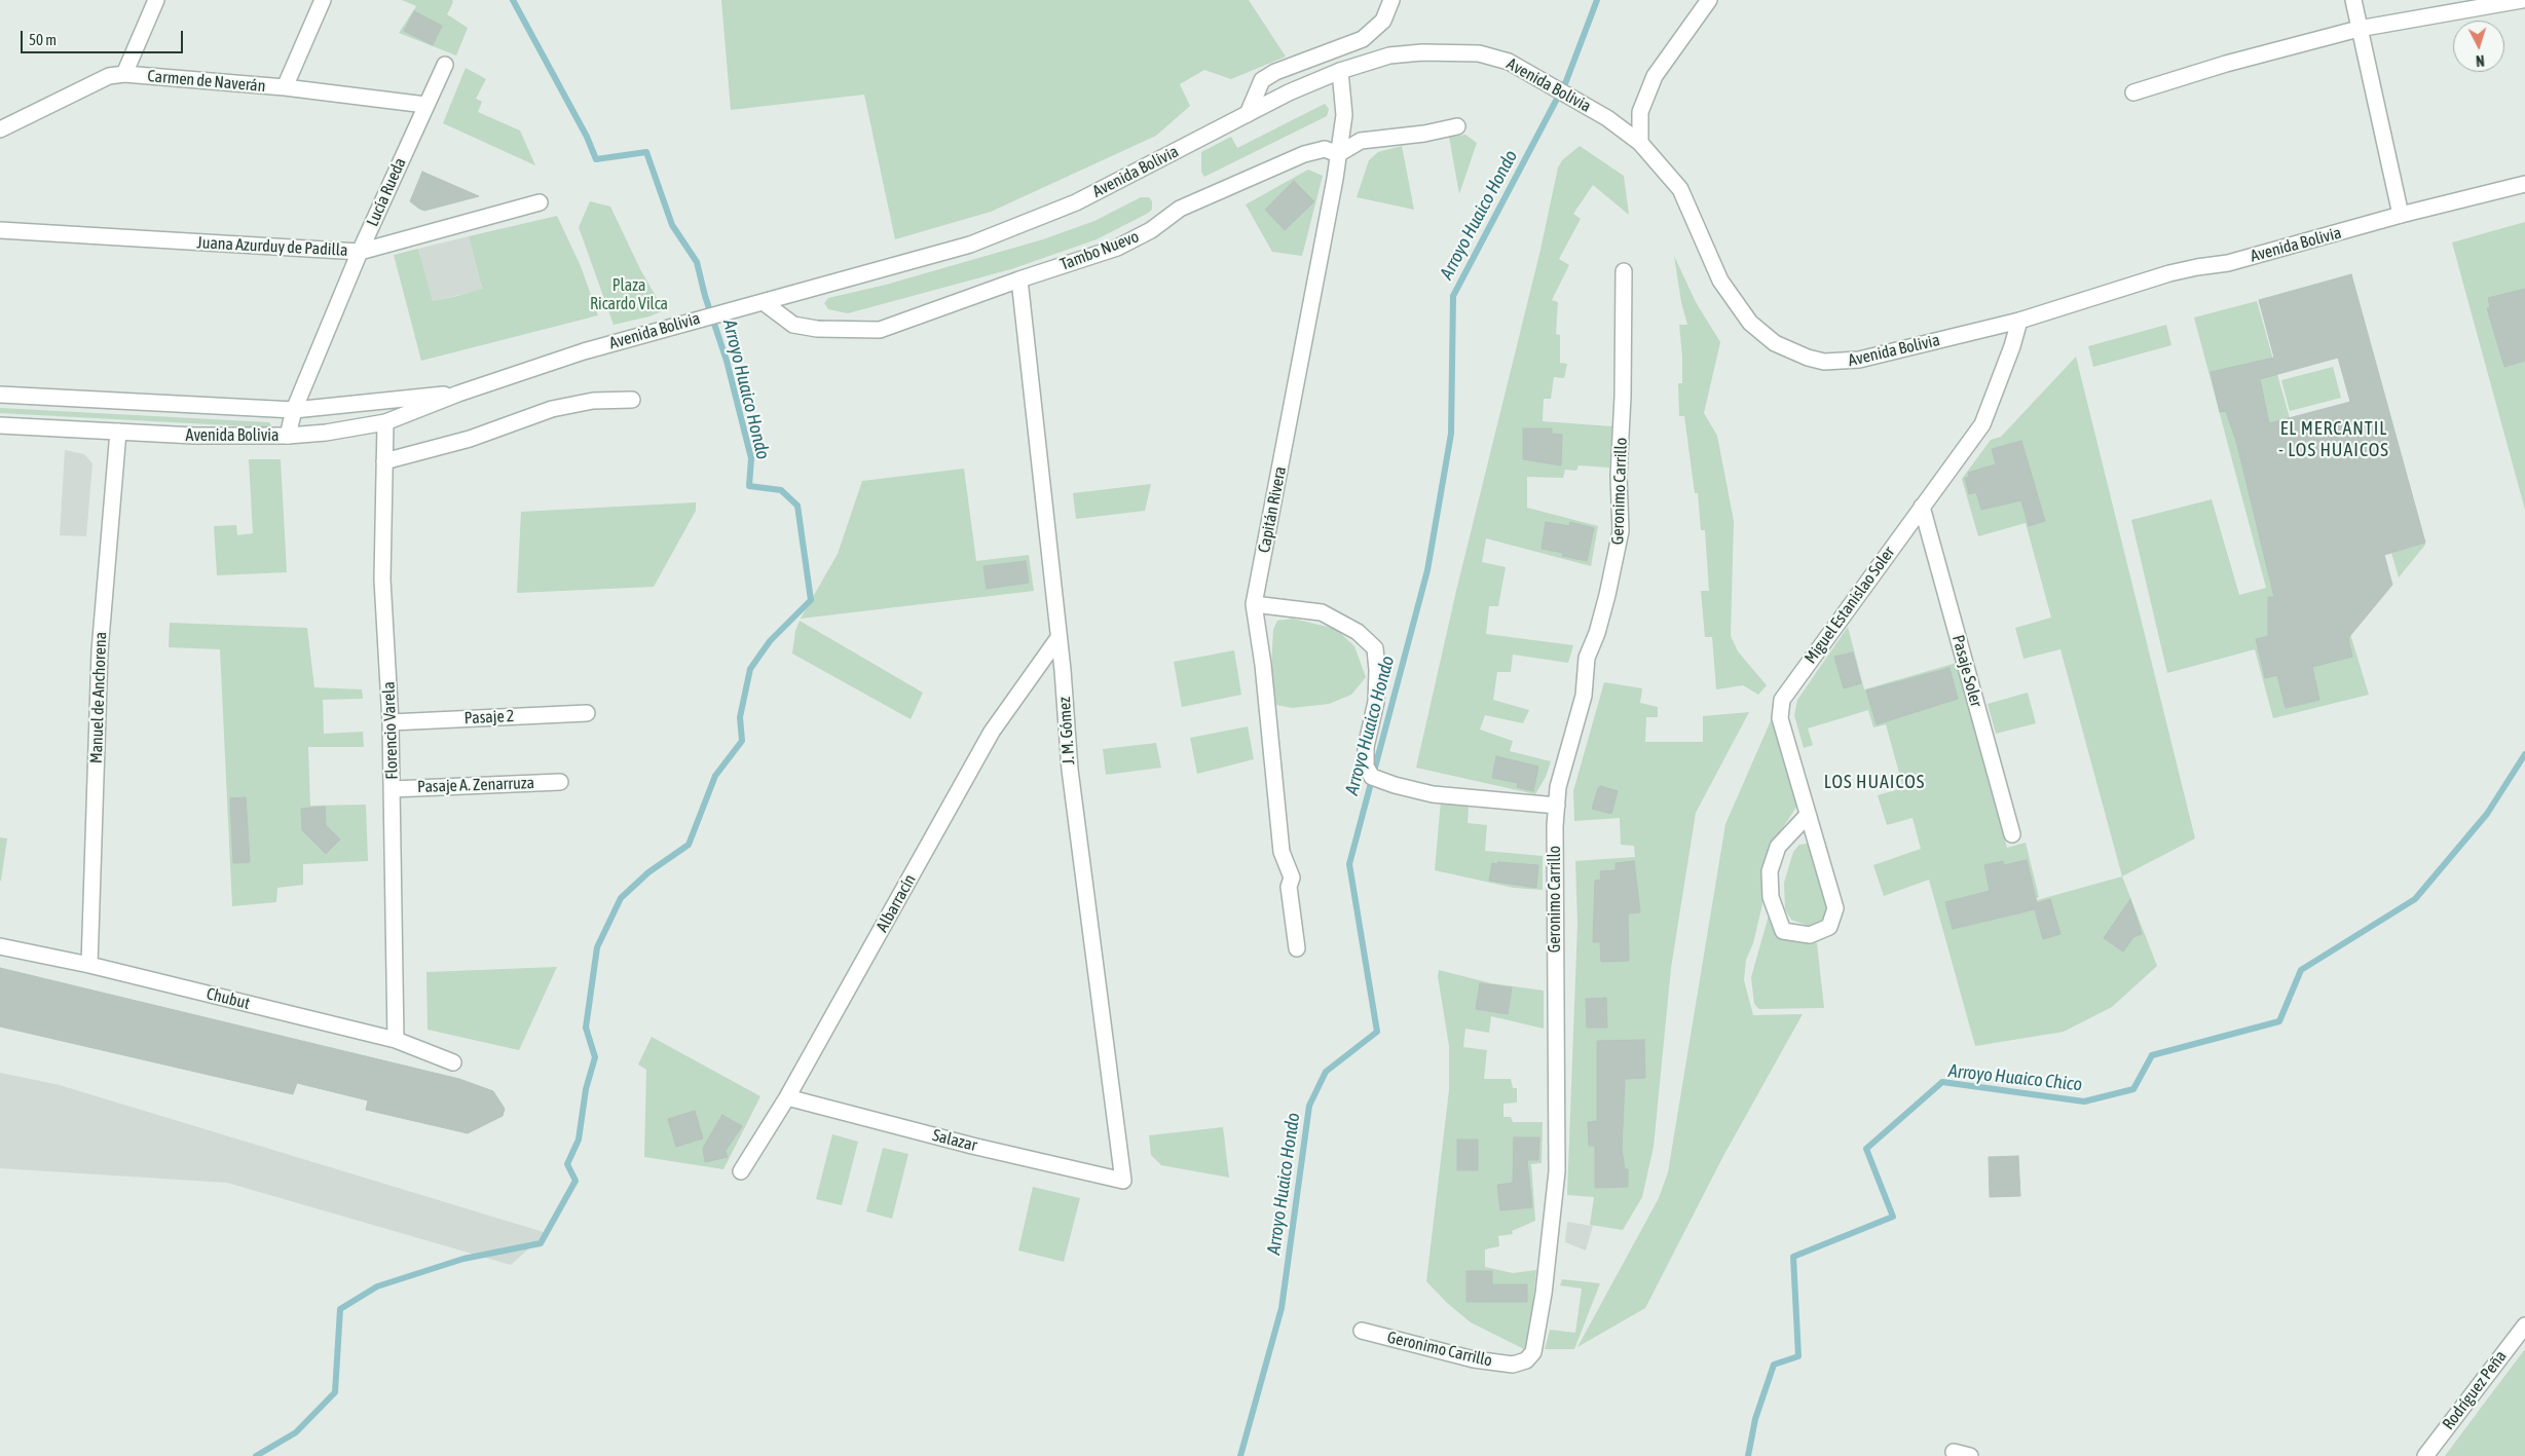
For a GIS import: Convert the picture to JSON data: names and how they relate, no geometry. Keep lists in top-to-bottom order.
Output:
{
  "streets": {
    "street": [
      "Carmen de Naverán",
      "Avenida Bolivia",
      "Lucía Rueda",
      "Juana Azurduy de Padilla",
      "Tambo Nuevo",
      "Geronimo Carrillo",
      "Capitán Rivera",
      "Miguel Estanislao Soler",
      "Pasaje Soler",
      "Manuel de Anchorena",
      "Pasaje 2",
      "Florencio Varela",
      "J. M. Gómez",
      "Pasaje A. Zenarruza",
      "Albarracín",
      "Chubut",
      "Salazar",
      "Rodríguez Peña"
    ]
  },
  "crossings": [
    ["Carmen de Naverán", "Lucía Rueda"],
    ["Avenida Bolivia", "Lucía Rueda"],
    ["Avenida Bolivia", "Tambo Nuevo"],
    ["Avenida Bolivia", "Capitán Rivera"],
    ["Avenida Bolivia", "Miguel Estanislao Soler"],
    ["Avenida Bolivia", "Manuel de Anchorena"],
    ["Avenida Bolivia", "Florencio Varela"],
    ["Lucía Rueda", "Juana Azurduy de Padilla"],
    ["Tambo Nuevo", "Capitán Rivera"],
    ["Tambo Nuevo", "J. M. Gómez"],
    ["Miguel Estanislao Soler", "Pasaje Soler"],
    ["Manuel de Anchorena", "Chubut"],
    ["Pasaje 2", "Florencio Varela"],
    ["Florencio Varela", "Pasaje A. Zenarruza"],
    ["Florencio Varela", "Chubut"],
    ["J. M. Gómez", "Albarracín"],
    ["J. M. Gómez", "Salazar"],
    ["Albarracín", "Salazar"]
  ],
  "districts": ["EL MERCANTIL - LOS HUAICOS", "LOS HUAICOS"],
  "water": ["Arroyo Huaico Hondo", "Arroyo Huaico Chico"],
  "parks": ["Plaza Ricardo Vilca"],
  "scale_bar": "50 m",
  "north": "bottom"
}
